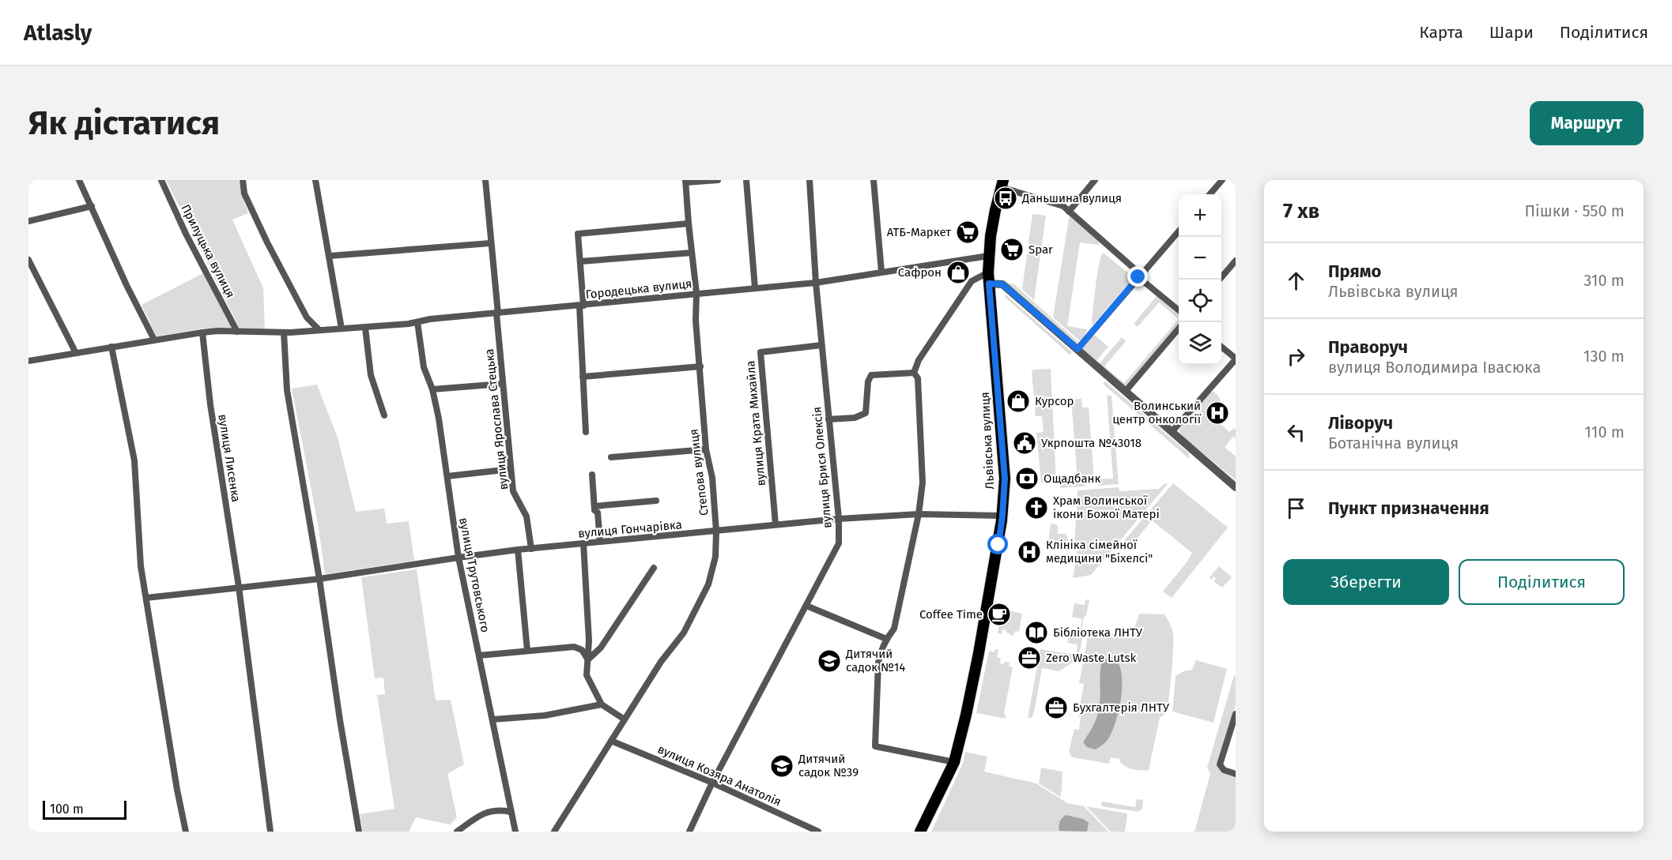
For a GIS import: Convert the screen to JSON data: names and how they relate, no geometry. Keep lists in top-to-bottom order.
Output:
{
  "streets": {
    "main road": ["Львівська вулиця"],
    "street": [
      "Прилуцька вулиця",
      "Городецька вулиця",
      "вулиця Ярослава Стецька",
      "вулиця Крата Михайла",
      "вулиця Лисенка",
      "вулиця Брися Олексія",
      "Степова вулиця",
      "вулиця Гончарівка",
      "вулиця Трутовського",
      "вулиця Козяра Анатолія"
    ]
  },
  "crossings": [
    ["Прилуцька вулиця", "Городецька вулиця"],
    ["Городецька вулиця", "вулиця Ярослава Стецька"],
    ["Городецька вулиця", "Львівська вулиця"],
    ["Городецька вулиця", "вулиця Лисенка"],
    ["Городецька вулиця", "вулиця Брися Олексія"],
    ["Городецька вулиця", "Степова вулиця"],
    ["Городецька вулиця", "вулиця Трутовського"],
    ["вулиця Ярослава Стецька", "вулиця Гончарівка"],
    ["вулиця Крата Михайла", "вулиця Брися Олексія"],
    ["вулиця Крата Михайла", "вулиця Гончарівка"],
    ["Львівська вулиця", "вулиця Гончарівка"],
    ["вулиця Брися Олексія", "вулиця Гончарівка"],
    ["вулиця Брися Олексія", "вулиця Козяра Анатолія"],
    ["Степова вулиця", "вулиця Гончарівка"],
    ["Степова вулиця", "вулиця Козяра Анатолія"],
    ["вулиця Гончарівка", "вулиця Трутовського"]
  ],
  "places": {
    "bus stop": ["Даньшина вулиця"],
    "supermarket": ["АТБ-Маркет", "Spar"],
    "shop": ["Сафрон", "Курсор"],
    "hospital": ["Волинський центр онкології", "Клініка сімейної медицини \"Біхелсі\""],
    "public building": ["Укрпошта №43018"],
    "bank": ["Ощадбанк"],
    "church": ["Храм Волинської ікони Божої Матері"],
    "cafe": ["Coffee Time"],
    "library": ["Бібліотека ЛНТУ"],
    "office": ["Zero Waste Lutsk", "Бухгалтерія ЛНТУ"],
    "school or university": ["Дитячий садок №14", "Дитячий садок №39"]
  },
  "scale_bar": "100 m",
  "page": {
    "header": "Atlasly",
    "nav": ["Карта", "Шари", "Поділитися"],
    "buttons": [
      "Маршрут",
      ["Зберегти", "Поділитися"]
    ],
    "title": "Як дістатися",
    "heading": ["7 хв", "Пішки · 550 m"],
    "map_buttons": ["+", "−"],
    "list": [
      ["Прямо", "Львівська вулиця", "310 m"],
      ["Праворуч", "вулиця Володимира Івасюка", "130 m"],
      ["Ліворуч", "Ботанічна вулиця", "110 m"],
      "Пункт призначення"
    ],
    "scale": "100 m"
  }
}
